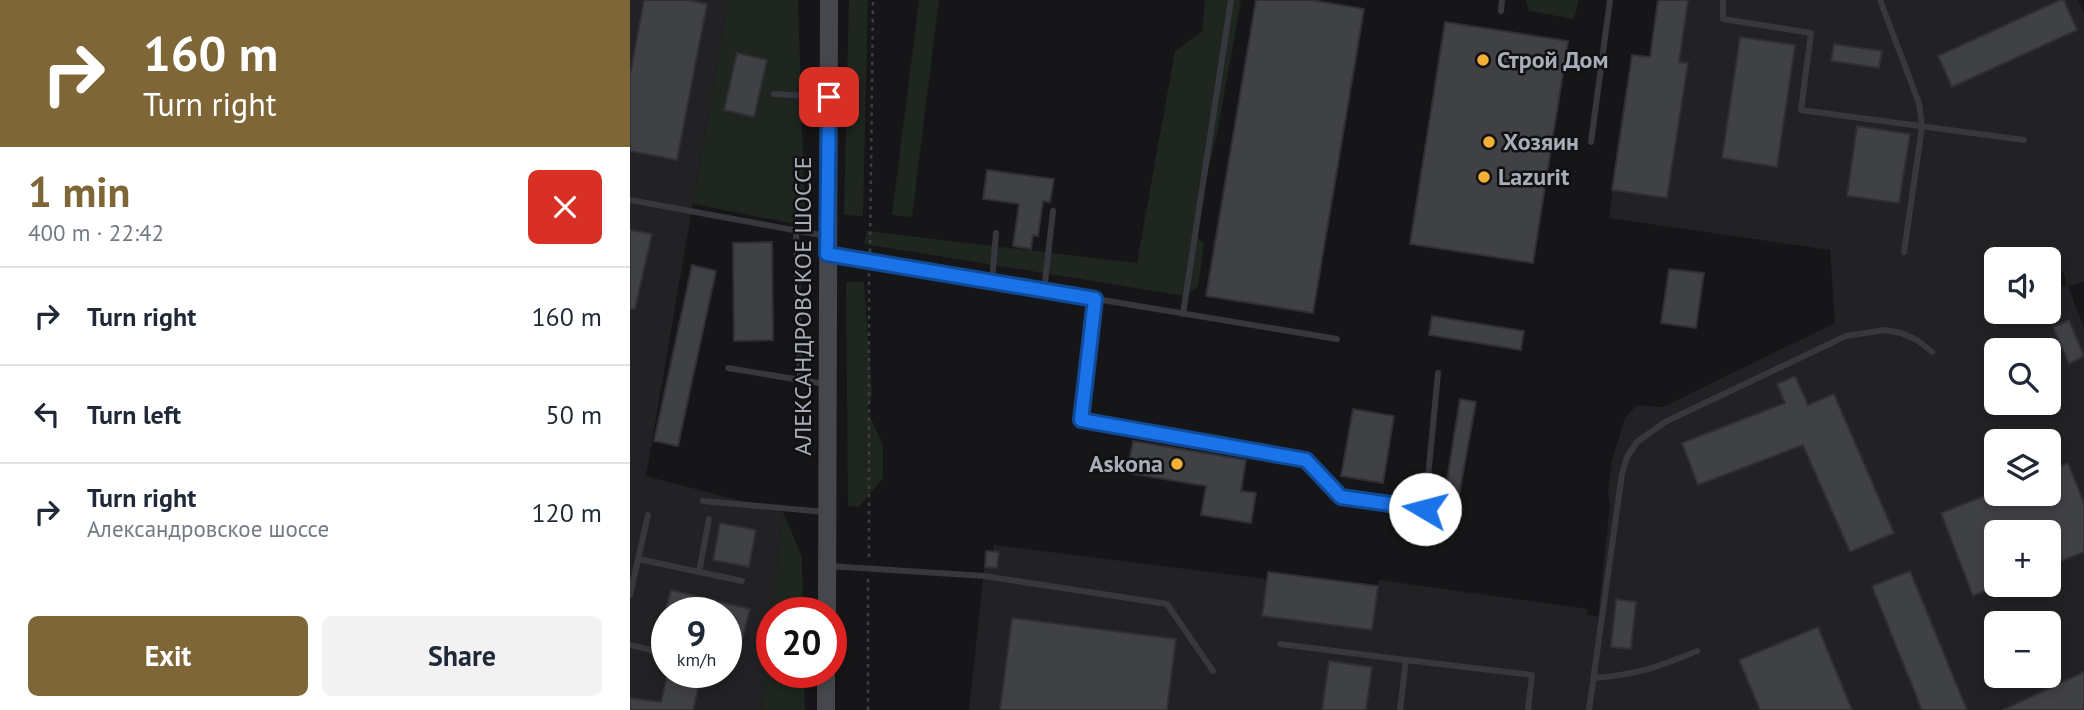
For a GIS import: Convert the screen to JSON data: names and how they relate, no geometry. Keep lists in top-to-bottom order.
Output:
{
  "streets": {
    "main road": ["АЛЕКСАНДРОВСКОЕ ШОССЕ"]
  },
  "places": [
    "Строй Дом",
    "Хозяин",
    "Lazurit",
    "Askona"
  ],
  "page": {
    "turn": ["160 m", "Turn right"],
    "heading": ["1 min", "400 m · 22:42"],
    "map_buttons": ["+", "−"],
    "list": [
      {
        "name": "Turn right",
        "value": "160 m"
      },
      {
        "name": "Turn left",
        "value": "50 m"
      },
      {
        "name": "Turn right",
        "note": "Александровское шоссе",
        "value": "120 m"
      }
    ],
    "speed": "9 km/h",
    "limit": "20",
    "buttons": ["Exit", "Share"]
  }
}
